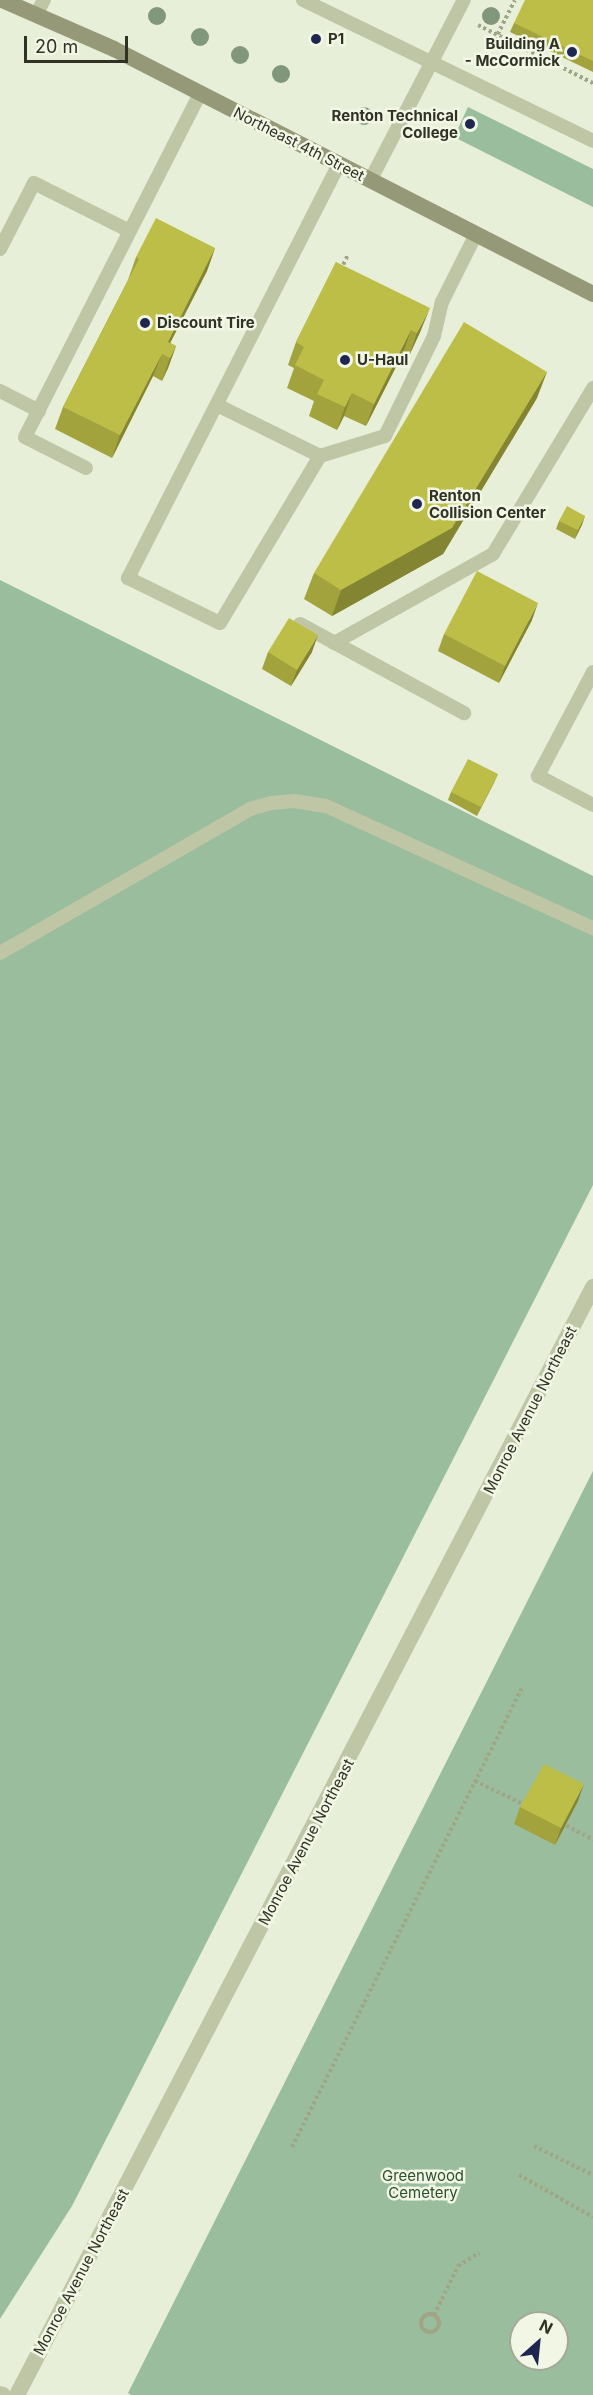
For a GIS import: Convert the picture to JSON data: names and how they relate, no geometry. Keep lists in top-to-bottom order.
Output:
{
  "streets": {
    "main road": ["Northeast 4th Street"],
    "street": ["Monroe Avenue Northeast"]
  },
  "parks": ["Greenwood Cemetery"],
  "places": [
    "P1",
    "Building A - McCormick",
    "Renton Technical College",
    "Discount Tire",
    "U-Haul",
    "Renton Collision Center"
  ],
  "scale_bar": "20 m",
  "north": "top right"
}
